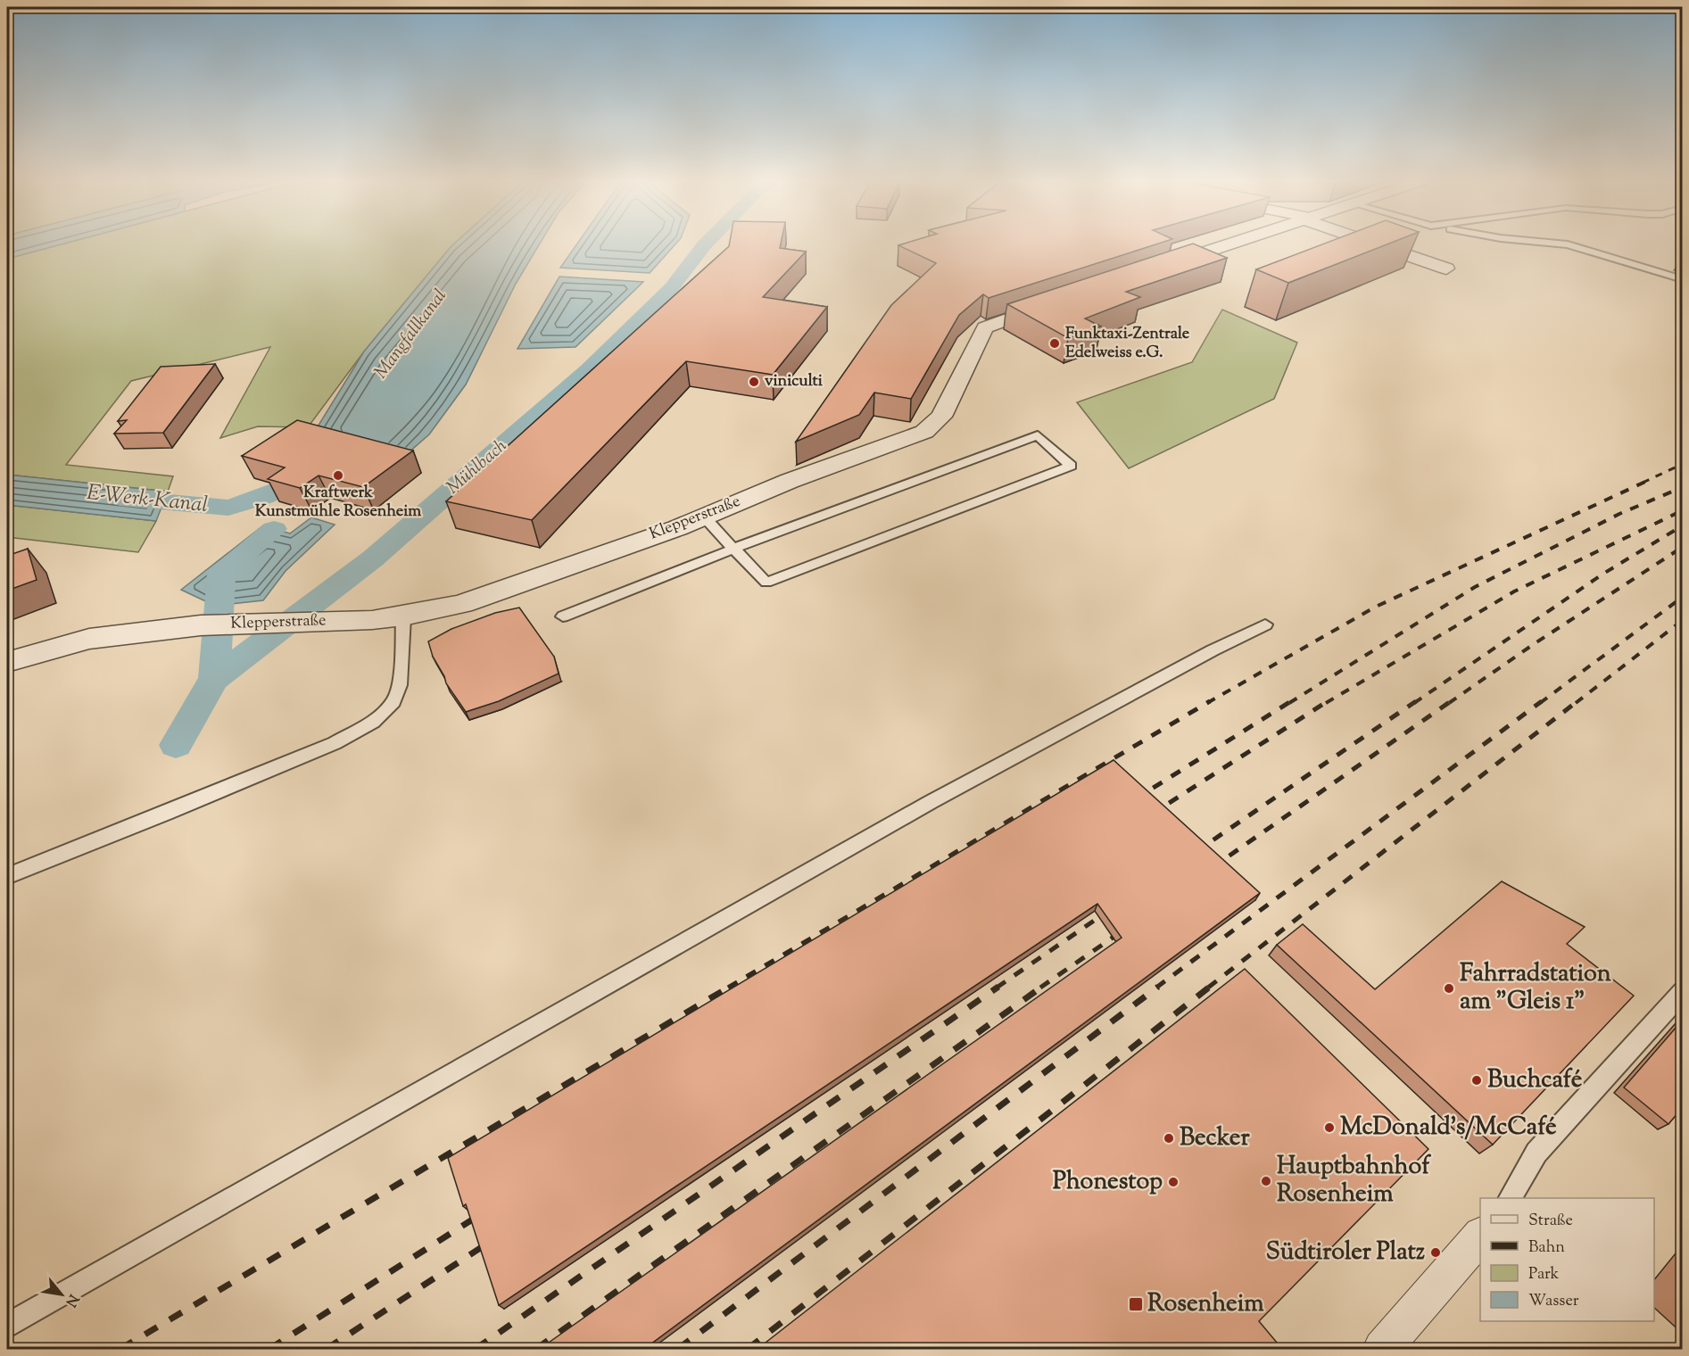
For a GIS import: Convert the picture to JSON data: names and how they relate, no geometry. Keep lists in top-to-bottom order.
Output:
{
  "streets": {
    "street": ["Klepperstraße"]
  },
  "water": ["Mangfallkanal", "Mühlbach", "E-Werk-Kanal"],
  "places": {
    "other": [
      "Funktaxi-Zentrale Edelweiss e.G.",
      "viniculti",
      "Kraftwerk Kunstmühle Rosenheim",
      "Fahrradstation am \"Gleis 1\"",
      "Buchcafé",
      "McDonald's/McCafé",
      "Becker",
      "Hauptbahnhof Rosenheim",
      "Phonestop",
      "Südtiroler Platz"
    ],
    "transit": ["Rosenheim"]
  },
  "legend": [
    "Straße",
    "Bahn",
    "Park",
    "Wasser"
  ],
  "north": "bottom right"
}
